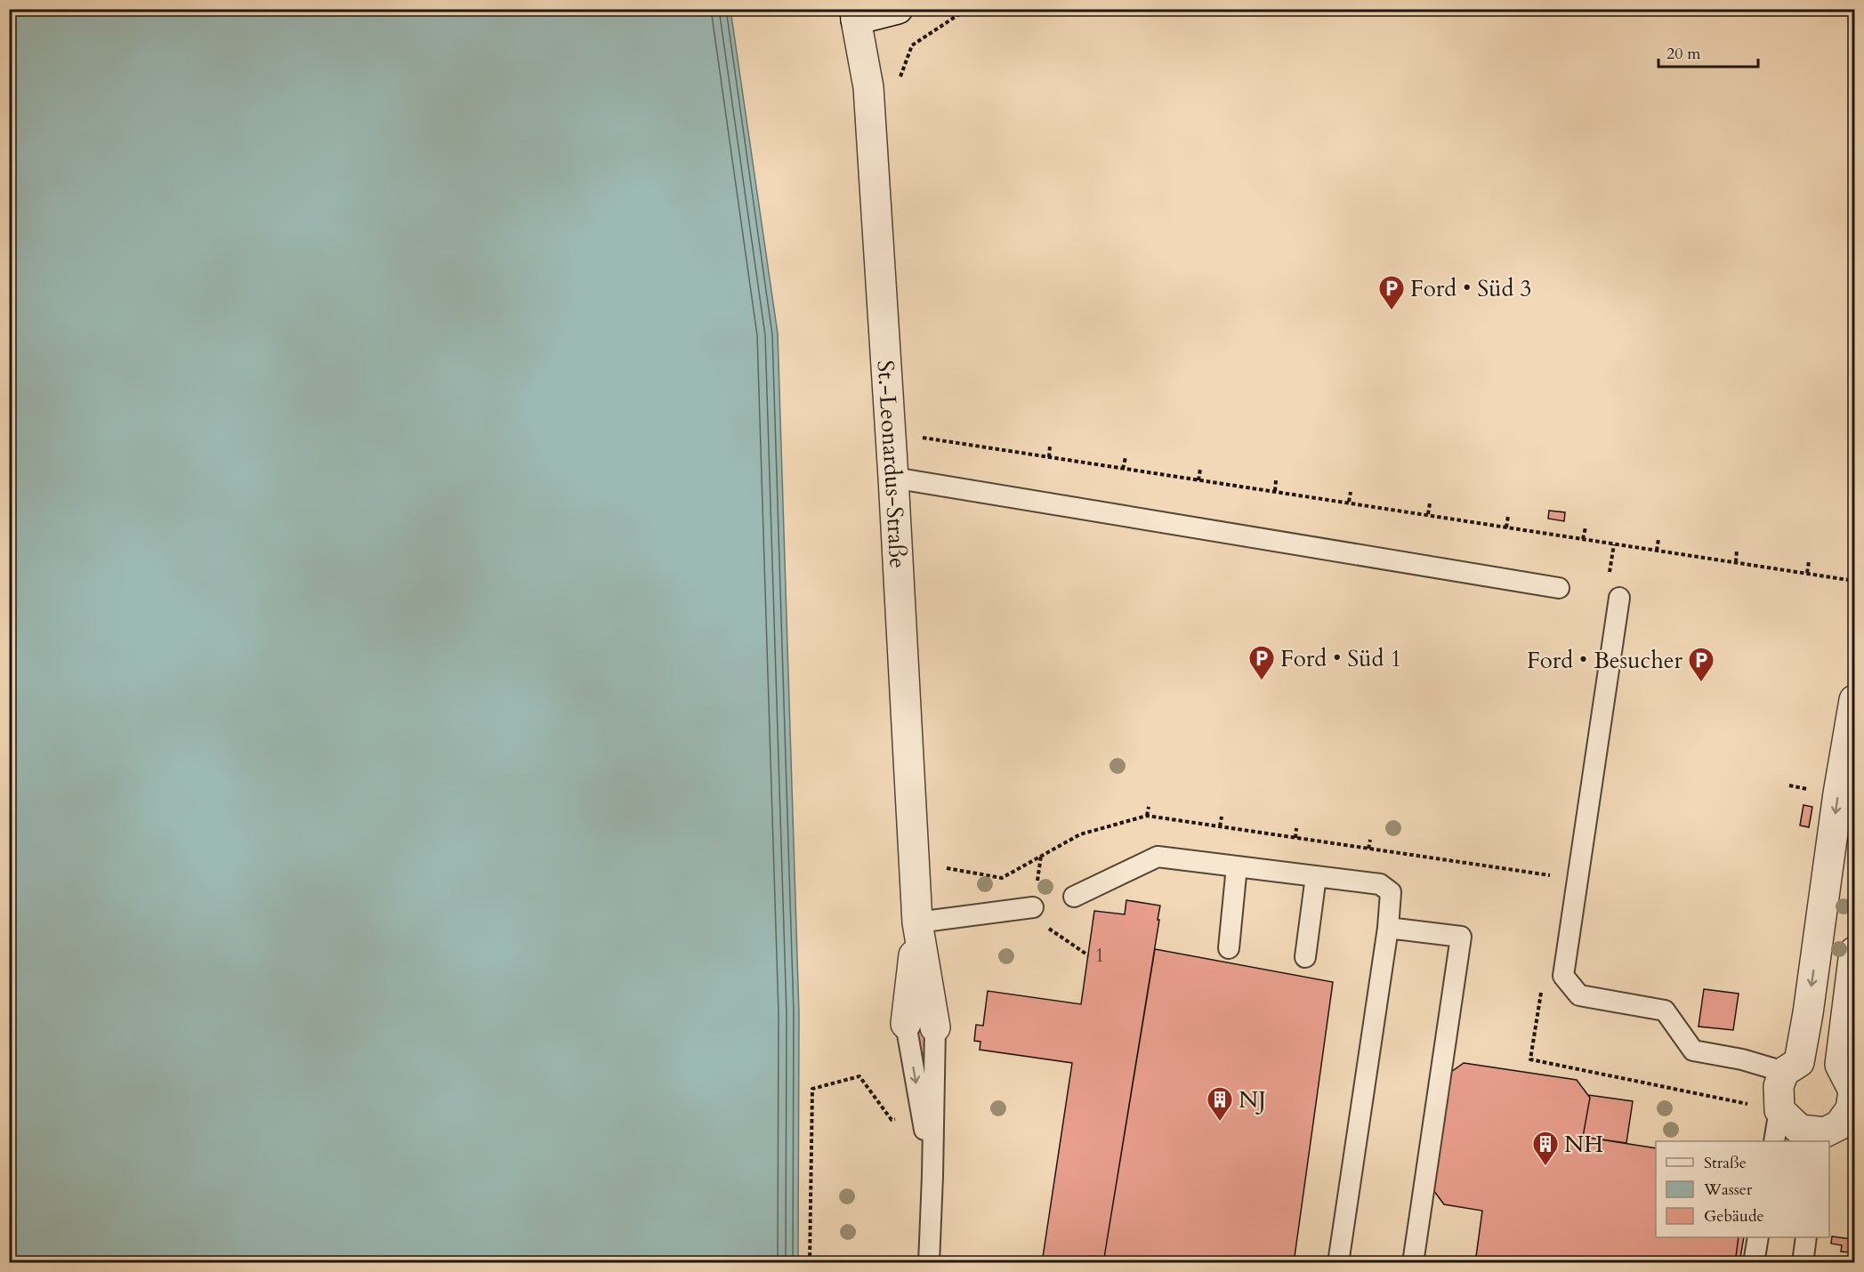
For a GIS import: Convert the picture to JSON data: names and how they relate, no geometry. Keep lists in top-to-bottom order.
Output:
{
  "streets": {
    "street": ["St.-Leonardus-Straße"]
  },
  "places": {
    "parking": ["Ford • Süd 3", "Ford • Süd 1", "Ford • Besucher"],
    "building": ["NJ", "NH"]
  },
  "house_numbers": ["1"],
  "legend": ["Straße", "Wasser", "Gebäude"],
  "scale_bar": "20 m"
}
